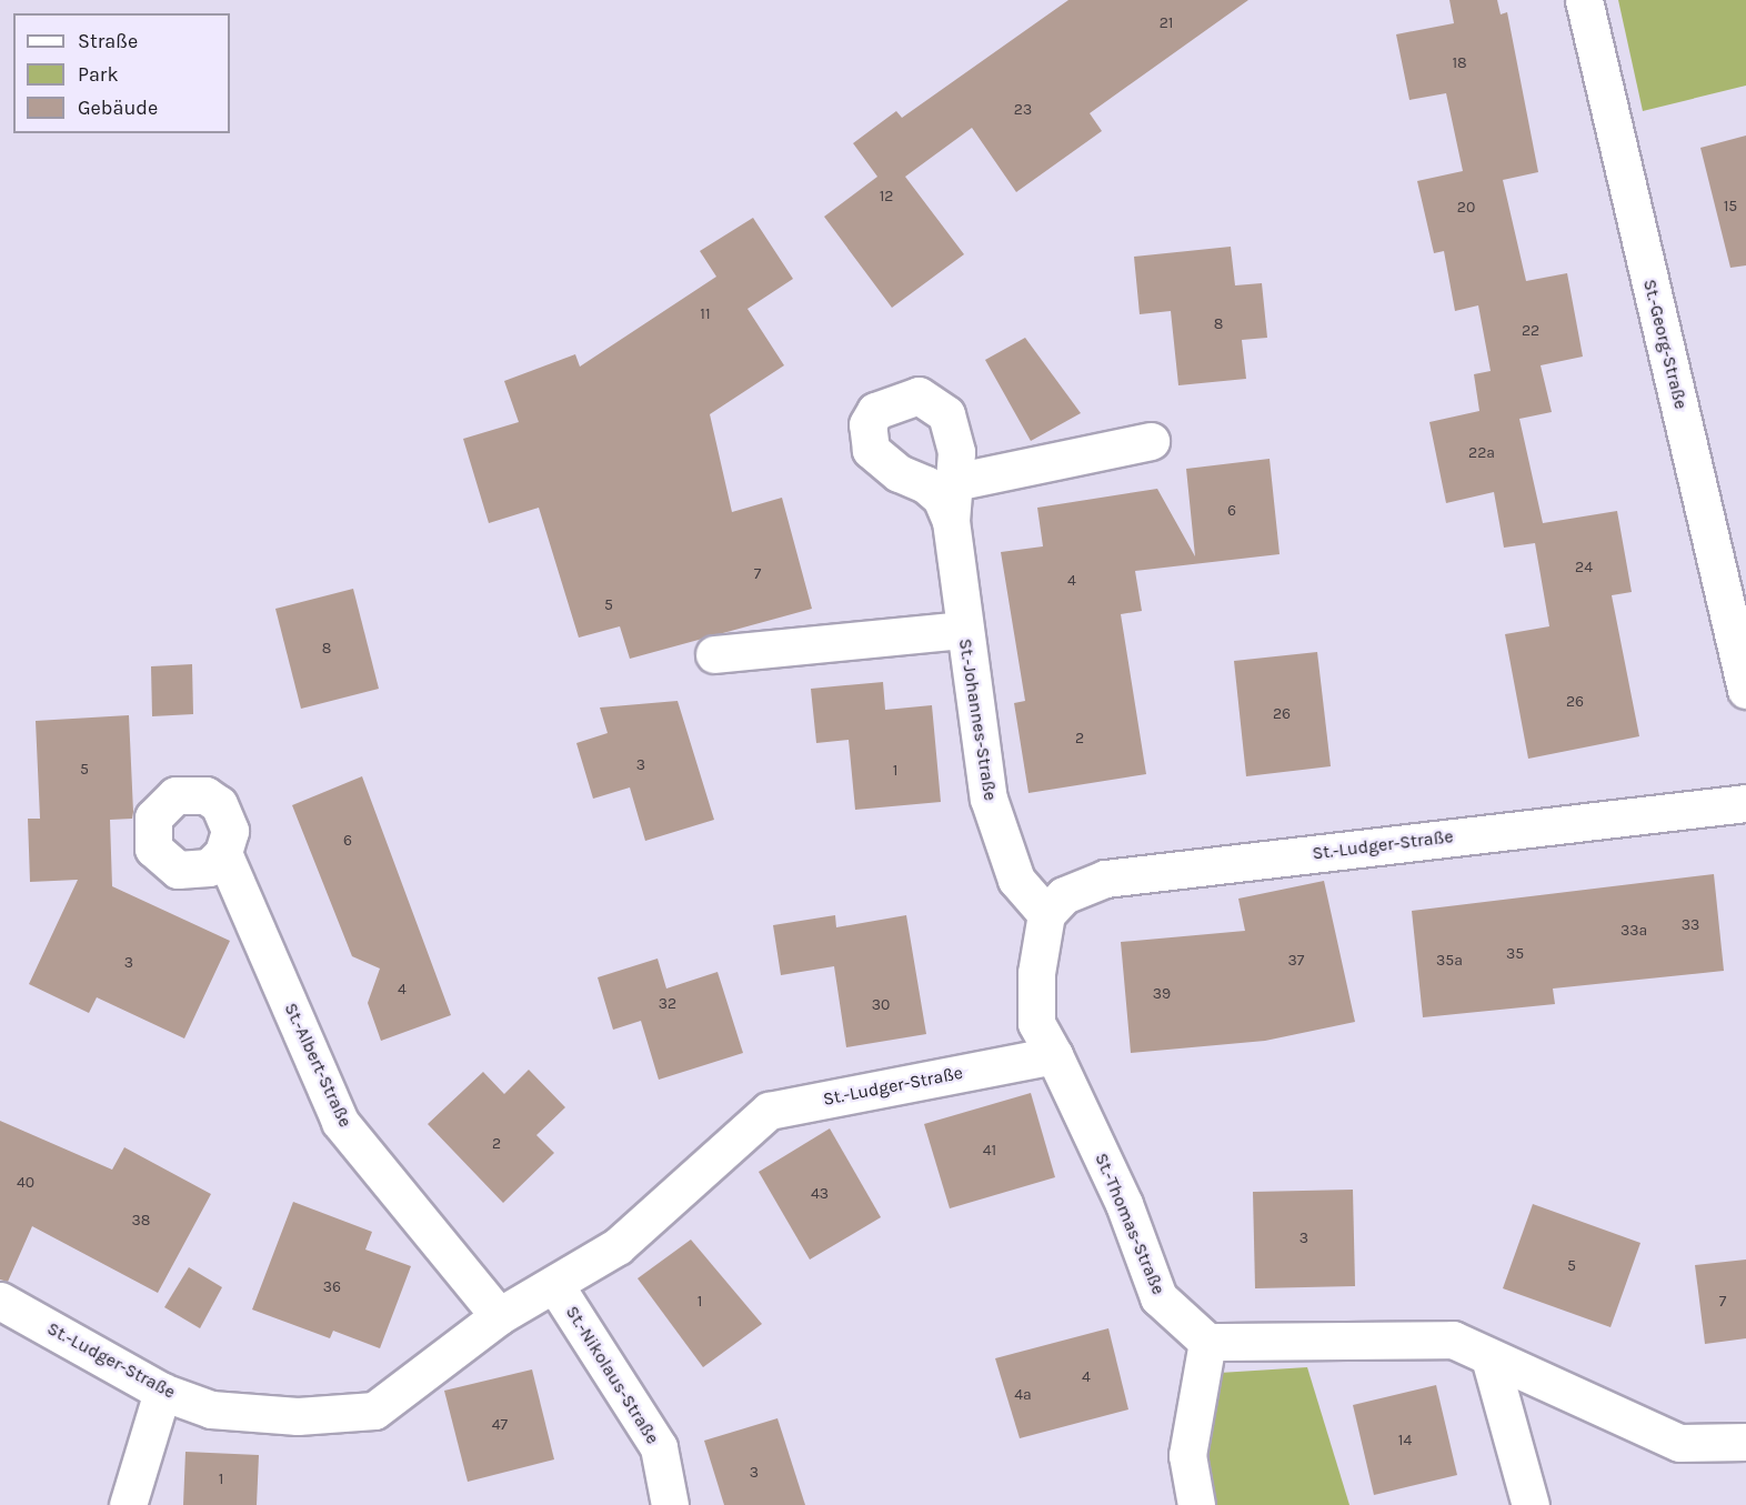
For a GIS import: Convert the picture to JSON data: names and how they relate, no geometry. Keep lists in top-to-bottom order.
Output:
{
  "streets": {
    "street": [
      "St.-Georg-Straße",
      "St.-Johannes-Straße",
      "St.-Ludger-Straße",
      "St.-Albert-Straße",
      "St.-Thomas-Straße",
      "St.-Nikolaus-Straße"
    ]
  },
  "crossings": [
    ["St.-Johannes-Straße", "St.-Ludger-Straße"],
    ["St.-Ludger-Straße", "St.-Albert-Straße"],
    ["St.-Ludger-Straße", "St.-Thomas-Straße"],
    ["St.-Ludger-Straße", "St.-Nikolaus-Straße"]
  ],
  "house_numbers": [
    "21",
    "18",
    "23",
    "12",
    "15",
    "20",
    "11",
    "8",
    "22",
    "22a",
    "6",
    "24",
    "7",
    "4",
    "5",
    "8",
    "26",
    "26",
    "2",
    "3",
    "5",
    "1",
    "6",
    "33",
    "33a",
    "35",
    "37",
    "35a",
    "3",
    "4",
    "39",
    "32",
    "30",
    "2",
    "41",
    "40",
    "43",
    "38",
    "3",
    "5",
    "36",
    "1",
    "7",
    "4",
    "4a",
    "47",
    "14",
    "3",
    "1"
  ],
  "legend": ["Straße", "Park", "Gebäude"]
}
